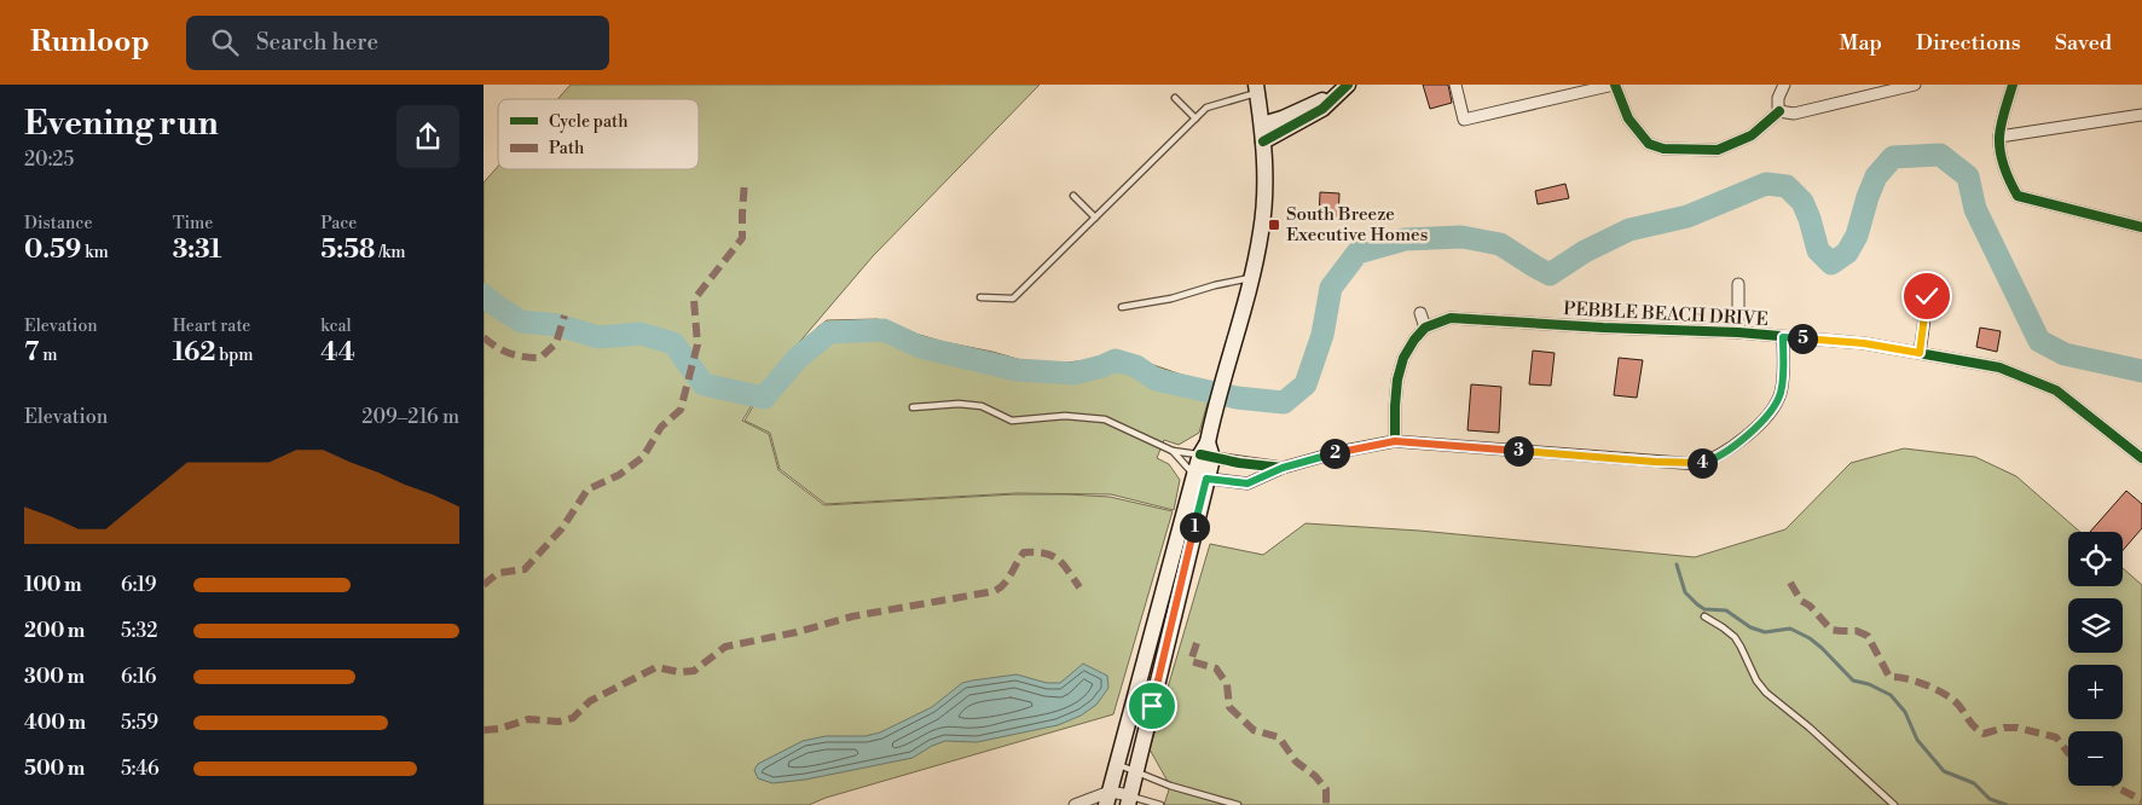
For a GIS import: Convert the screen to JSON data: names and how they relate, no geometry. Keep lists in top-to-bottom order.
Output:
{
  "streets": {
    "street": ["PEBBLE BEACH DRIVE"]
  },
  "places": {
    "transit": ["South Breeze Executive Homes"]
  },
  "legend": ["Cycle path", "Path"],
  "page": {
    "header": "Runloop",
    "search": "Search here",
    "nav": ["Map", "Directions", "Saved"],
    "heading": ["Evening run", "20:25"],
    "stats": [
      ["Distance", "0.59 km"],
      ["Time", "3:31"],
      ["Pace", "5:58 /km"],
      ["Elevation", "7 m"],
      ["Heart rate", "162 bpm"],
      ["kcal", "44"]
    ],
    "pins": [
      "5",
      "3",
      "2",
      "4",
      "1"
    ],
    "chart": ["Elevation", "209–216 m"],
    "map_buttons": ["+", "−"],
    "list": [
      {
        "name": "100 m",
        "note": "6:19"
      },
      {
        "name": "200 m",
        "note": "5:32"
      },
      {
        "name": "300 m",
        "note": "6:16"
      },
      {
        "name": "400 m",
        "note": "5:59"
      },
      {
        "name": "500 m",
        "note": "5:46"
      }
    ]
  }
}
